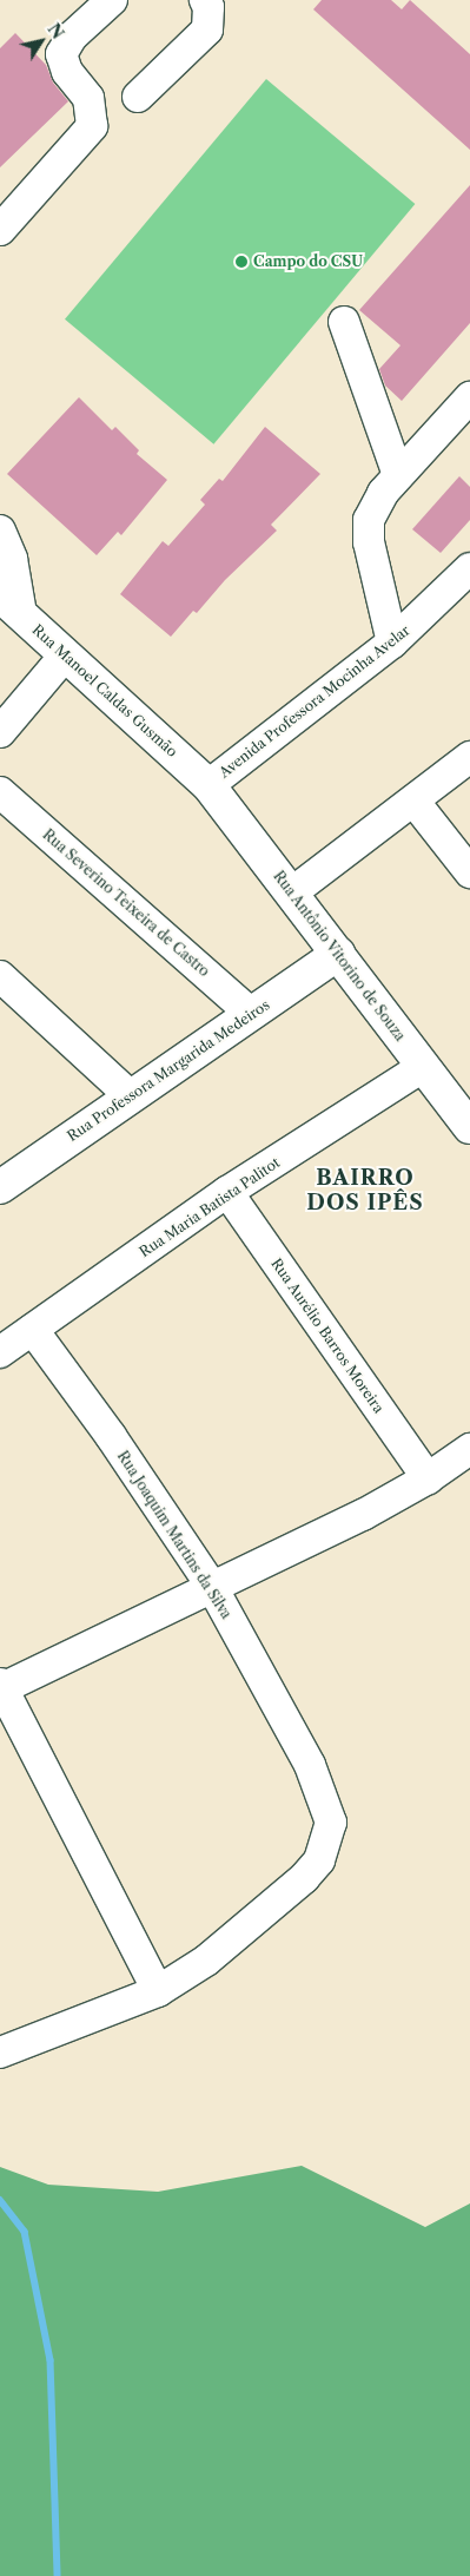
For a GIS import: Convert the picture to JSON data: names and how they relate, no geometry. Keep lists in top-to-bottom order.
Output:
{
  "streets": {
    "main road": ["Rua Manoel Caldas Gusmão", "Rua Antônio Vitorino de Souza", "Rua Professora Margarida Medeiros"],
    "street": [
      "Avenida Professora Mocinha Avelar",
      "Rua Severino Teixeira de Castro",
      "Rua Maria Batista Palitot",
      "Rua Aurélio Barros Moreira",
      "Rua Joaquim Martins da Silva"
    ]
  },
  "crossings": [
    ["Rua Manoel Caldas Gusmão", "Avenida Professora Mocinha Avelar"],
    ["Rua Manoel Caldas Gusmão", "Rua Antônio Vitorino de Souza"],
    ["Avenida Professora Mocinha Avelar", "Rua Antônio Vitorino de Souza"],
    ["Rua Severino Teixeira de Castro", "Rua Professora Margarida Medeiros"],
    ["Rua Antônio Vitorino de Souza", "Rua Professora Margarida Medeiros"],
    ["Rua Antônio Vitorino de Souza", "Rua Maria Batista Palitot"],
    ["Rua Maria Batista Palitot", "Rua Aurélio Barros Moreira"],
    ["Rua Maria Batista Palitot", "Rua Joaquim Martins da Silva"]
  ],
  "districts": ["BAIRRO DOS IPÊS"],
  "places": ["Campo do CSU"],
  "north": "top right"
}
